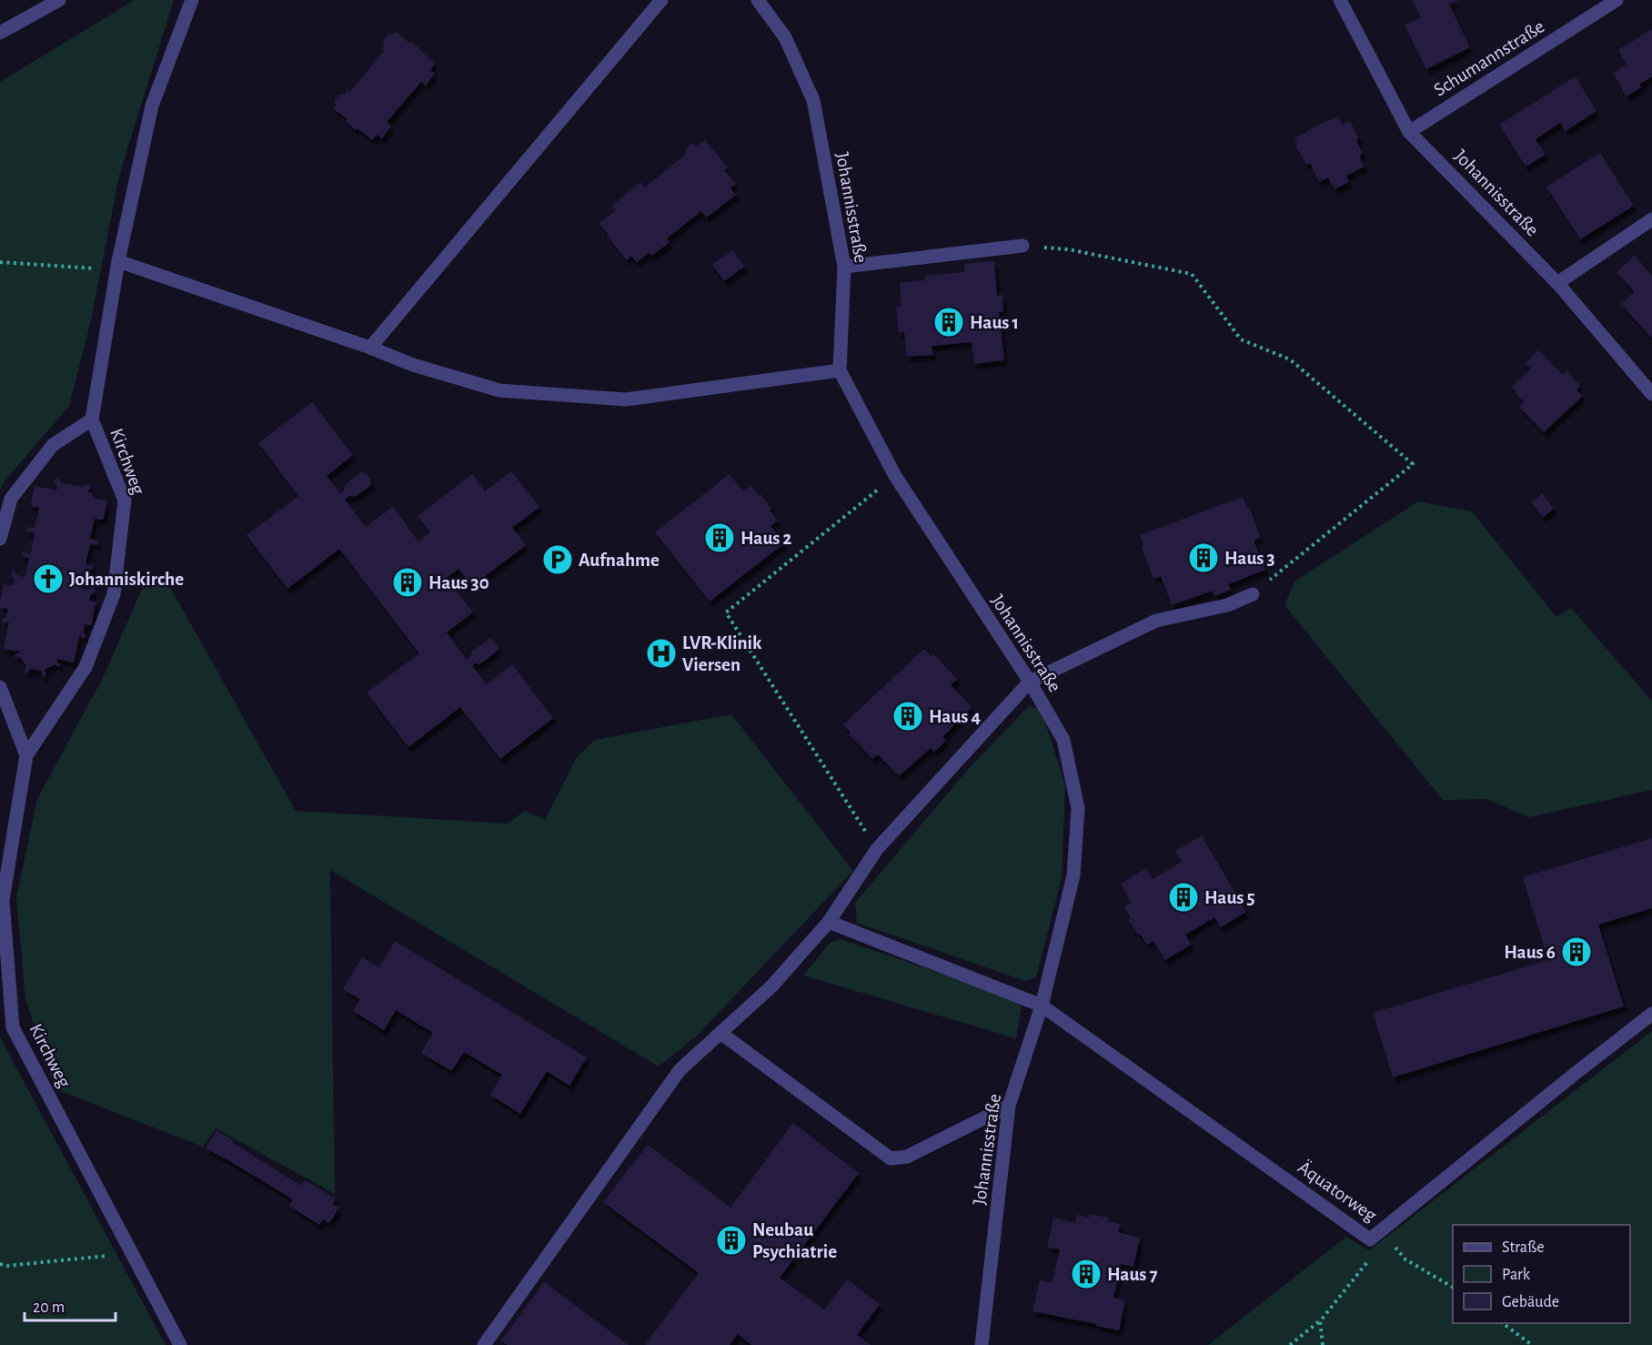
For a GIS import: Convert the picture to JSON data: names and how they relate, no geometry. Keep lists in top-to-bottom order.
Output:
{
  "streets": {
    "street": [
      "Schumannstraße",
      "Johannisstraße",
      "Kirchweg",
      "Äquatorweg"
    ]
  },
  "crossings": [
    ["Schumannstraße", "Johannisstraße"],
    ["Johannisstraße", "Äquatorweg"]
  ],
  "places": {
    "building": [
      "Haus 1",
      "Haus 2",
      "Haus 3",
      "Haus 30",
      "Haus 4",
      "Haus 5",
      "Haus 6",
      "Neubau Psychiatrie",
      "Haus 7"
    ],
    "parking": ["Aufnahme"],
    "church": ["Johanniskirche"],
    "hospital": ["LVR-Klinik Viersen"]
  },
  "legend": ["Straße", "Park", "Gebäude"],
  "scale_bar": "20 m"
}
